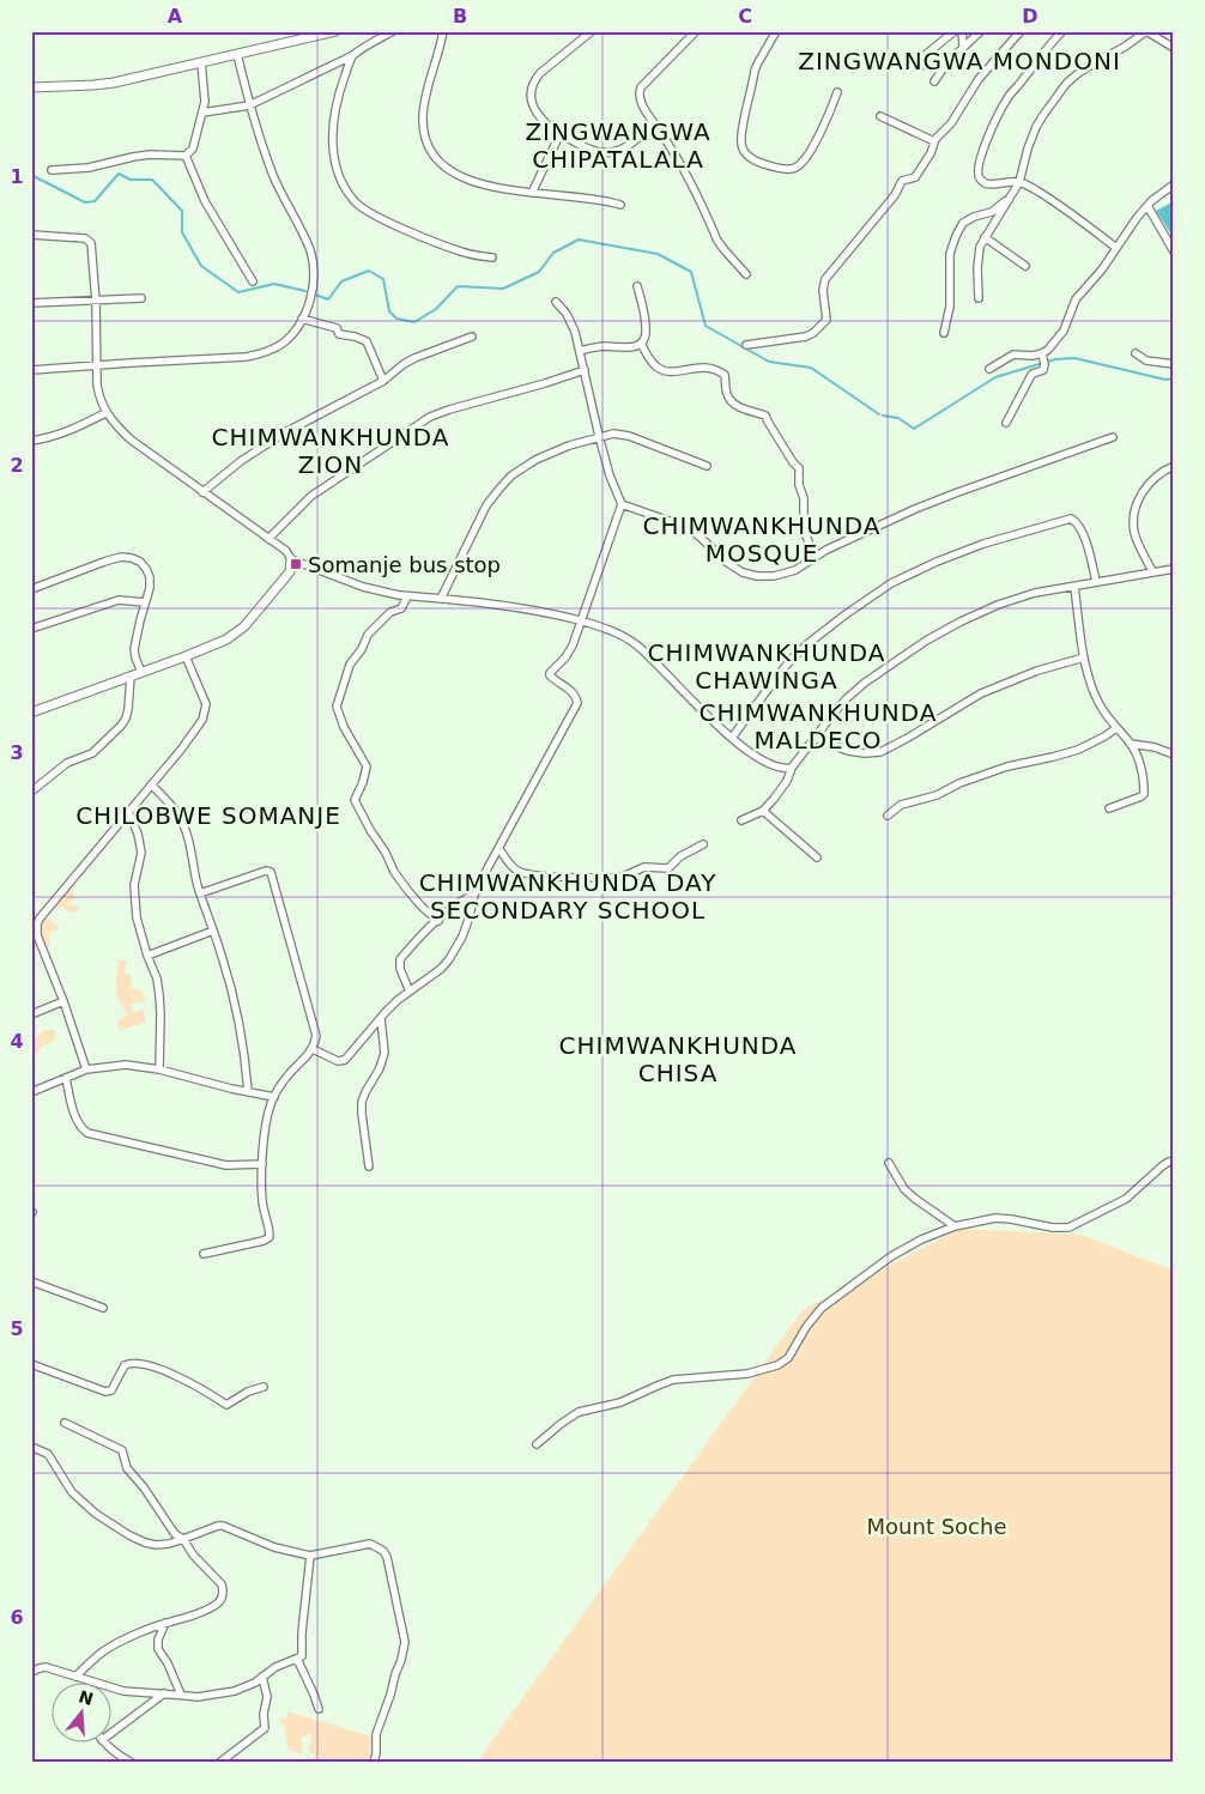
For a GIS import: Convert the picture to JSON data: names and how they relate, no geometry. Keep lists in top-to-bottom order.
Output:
{
  "districts": [
    "ZINGWANGWA MONDONI",
    "ZINGWANGWA CHIPATALALA",
    "CHIMWANKHUNDA ZION",
    "CHIMWANKHUNDA MOSQUE",
    "CHIMWANKHUNDA CHAWINGA",
    "CHIMWANKHUNDA MALDECO",
    "CHILOBWE SOMANJE",
    "CHIMWANKHUNDA DAY SECONDARY SCHOOL",
    "CHIMWANKHUNDA CHISA"
  ],
  "parks": ["Mount Soche"],
  "places": {
    "transit": ["Somanje bus stop"]
  },
  "north": "top",
  "grid": {
    "columns": [
      "A",
      "B",
      "C",
      "D"
    ],
    "rows": [
      "1",
      "2",
      "3",
      "4",
      "5",
      "6"
    ]
  }
}
